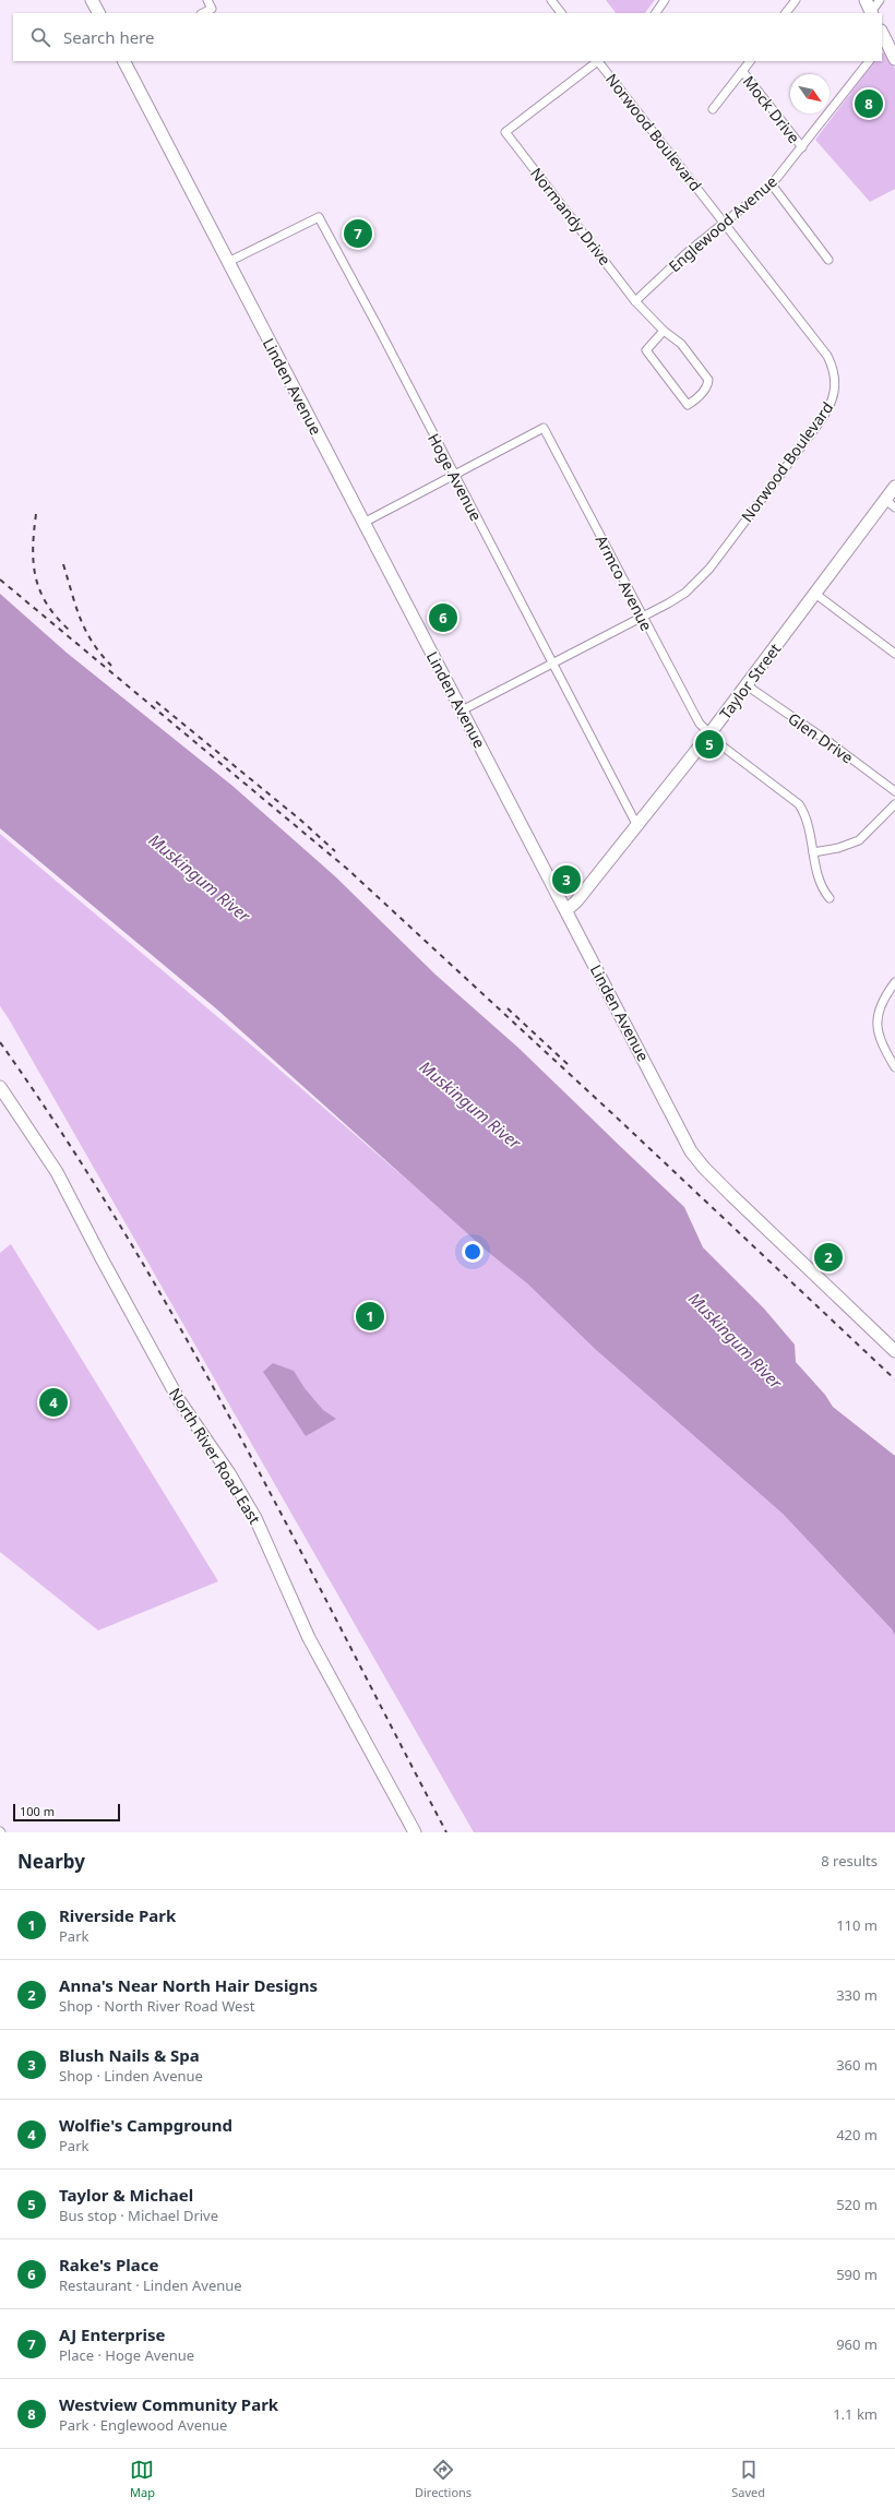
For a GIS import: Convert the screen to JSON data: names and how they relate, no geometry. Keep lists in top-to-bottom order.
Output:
{
  "streets": {
    "street": [
      "Mock Drive",
      "Norwood Boulevard",
      "Normandy Drive",
      "Englewood Avenue",
      "Linden Avenue",
      "Hoge Avenue",
      "Armco Avenue",
      "Taylor Street",
      "Glen Drive",
      "North River Road East"
    ]
  },
  "crossings": [
    ["Mock Drive", "Englewood Avenue"],
    ["Norwood Boulevard", "Englewood Avenue"],
    ["Norwood Boulevard", "Linden Avenue"],
    ["Norwood Boulevard", "Hoge Avenue"],
    ["Norwood Boulevard", "Armco Avenue"],
    ["Normandy Drive", "Englewood Avenue"],
    ["Linden Avenue", "Hoge Avenue"],
    ["Linden Avenue", "Taylor Street"],
    ["Hoge Avenue", "Armco Avenue"],
    ["Hoge Avenue", "Taylor Street"],
    ["Armco Avenue", "Taylor Street"],
    ["Taylor Street", "Glen Drive"]
  ],
  "water": ["Muskingum River"],
  "scale_bar": "100 m",
  "north": "bottom right",
  "page": {
    "search": "Search here",
    "pins": [
      "8",
      "7",
      "6",
      "5",
      "3",
      "2",
      "1",
      "4"
    ],
    "scale": "100 m",
    "heading": ["Nearby", "8 results"],
    "list": [
      {
        "mark": "1",
        "name": "Riverside Park",
        "note": "Park",
        "value": "110 m"
      },
      {
        "mark": "2",
        "name": "Anna's Near North Hair Designs",
        "note": "Shop · North River Road West",
        "value": "330 m"
      },
      {
        "mark": "3",
        "name": "Blush Nails & Spa",
        "note": "Shop · Linden Avenue",
        "value": "360 m"
      },
      {
        "mark": "4",
        "name": "Wolfie's Campground",
        "note": "Park",
        "value": "420 m"
      },
      {
        "mark": "5",
        "name": "Taylor & Michael",
        "note": "Bus stop · Michael Drive",
        "value": "520 m"
      },
      {
        "mark": "6",
        "name": "Rake's Place",
        "note": "Restaurant · Linden Avenue",
        "value": "590 m"
      },
      {
        "mark": "7",
        "name": "AJ Enterprise",
        "note": "Place · Hoge Avenue",
        "value": "960 m"
      },
      {
        "mark": "8",
        "name": "Westview Community Park",
        "note": "Park · Englewood Avenue",
        "value": "1.1 km"
      }
    ],
    "nav": ["Map", "Directions", "Saved"]
  }
}
